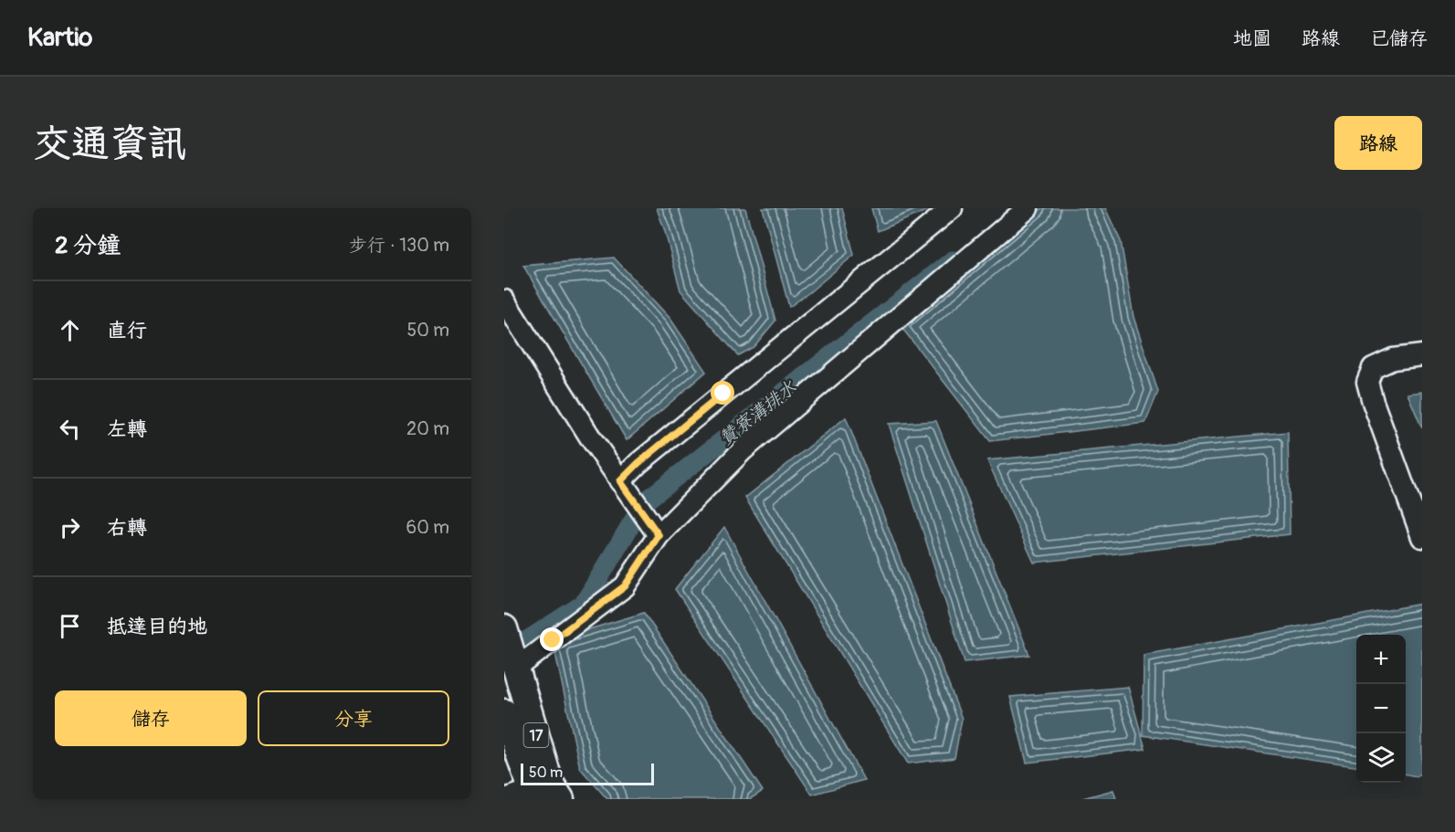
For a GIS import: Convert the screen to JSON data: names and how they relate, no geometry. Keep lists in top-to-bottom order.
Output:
{
  "streets": {
    "main road": ["17"]
  },
  "water": ["贊寮溝排水"],
  "scale_bar": "50 m",
  "page": {
    "header": "Kartio",
    "nav": ["地圖", "路線", "已儲存"],
    "buttons": [
      "路線",
      ["儲存", "分享"]
    ],
    "title": "交通資訊",
    "heading": ["2 分鐘", "步行 · 130 m"],
    "list": [
      ["直行", "50 m"],
      ["左轉", "20 m"],
      ["右轉", "60 m"],
      "抵達目的地"
    ],
    "map_buttons": ["+", "−"],
    "scale": "50 m"
  }
}
